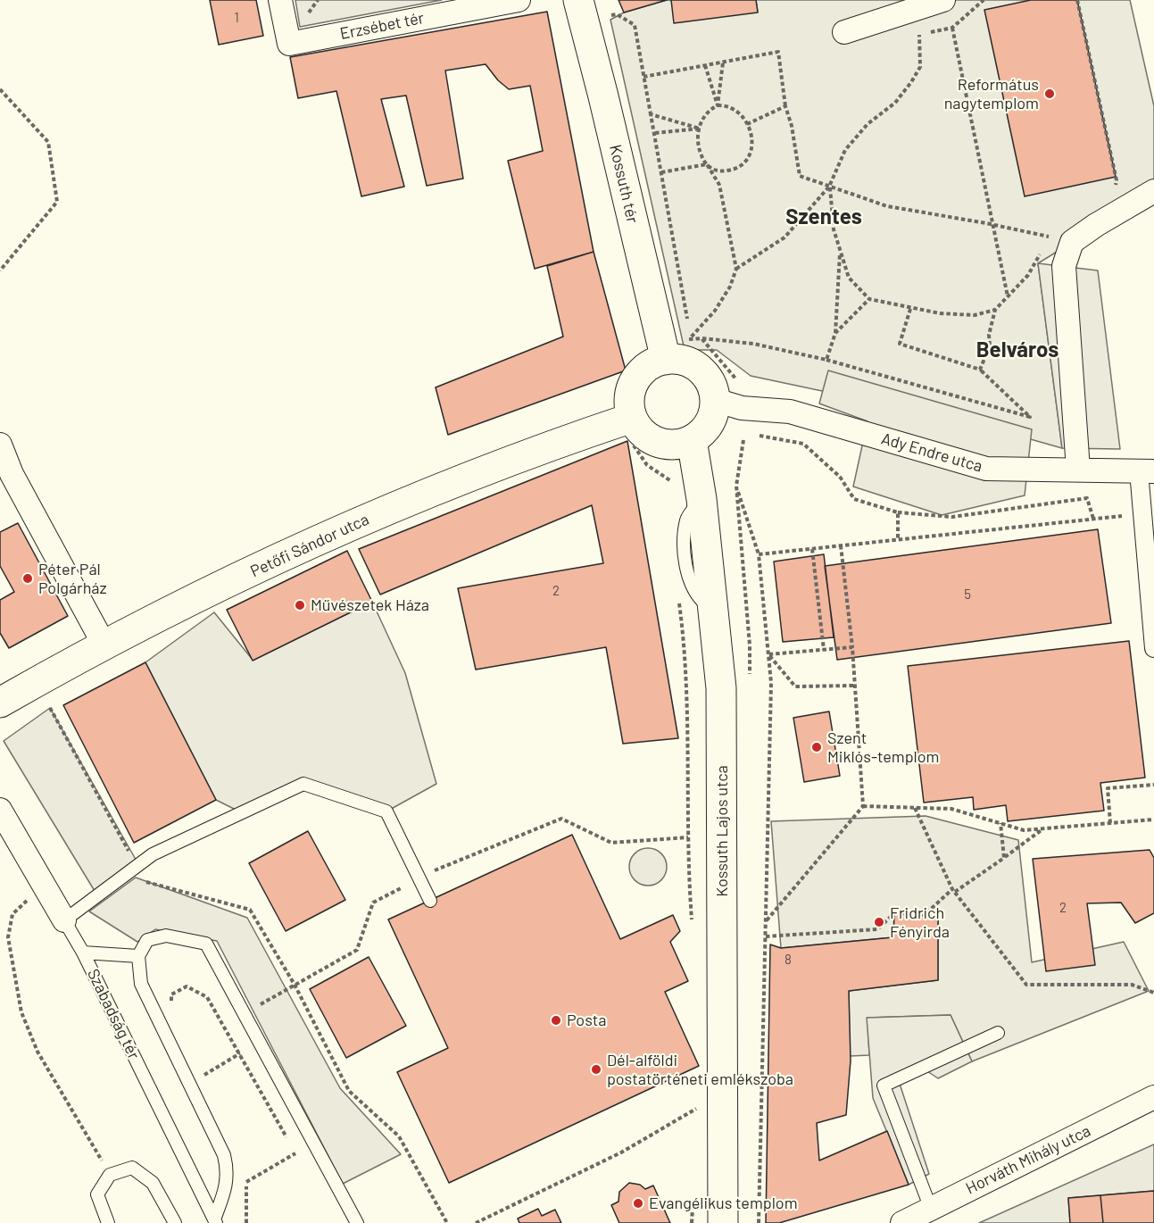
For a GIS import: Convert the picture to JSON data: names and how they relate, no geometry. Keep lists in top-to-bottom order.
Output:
{
  "streets": {
    "street": [
      "Erzsébet tér",
      "Kossuth tér",
      "Ady Endre utca",
      "Petőfi Sándor utca",
      "Kossuth Lajos utca",
      "Szabadság tér",
      "Horváth Mihály utca"
    ]
  },
  "crossings": [
    ["Kossuth tér", "Ady Endre utca"],
    ["Kossuth tér", "Petőfi Sándor utca"],
    ["Kossuth tér", "Kossuth Lajos utca"],
    ["Ady Endre utca", "Petőfi Sándor utca"],
    ["Ady Endre utca", "Kossuth Lajos utca"],
    ["Petőfi Sándor utca", "Kossuth Lajos utca"]
  ],
  "districts": ["Szentes", "Belváros"],
  "places": [
    "Református nagytemplom",
    "Péter Pál Polgárház",
    "Művészetek Háza",
    "Szent Miklós-templom",
    "Fridrich Fényirda",
    "Posta",
    "Dél-alföldi postatörténeti emlékszoba",
    "Evangélikus templom"
  ],
  "house_numbers": [
    "1",
    "2",
    "5",
    "2",
    "8"
  ]
}
